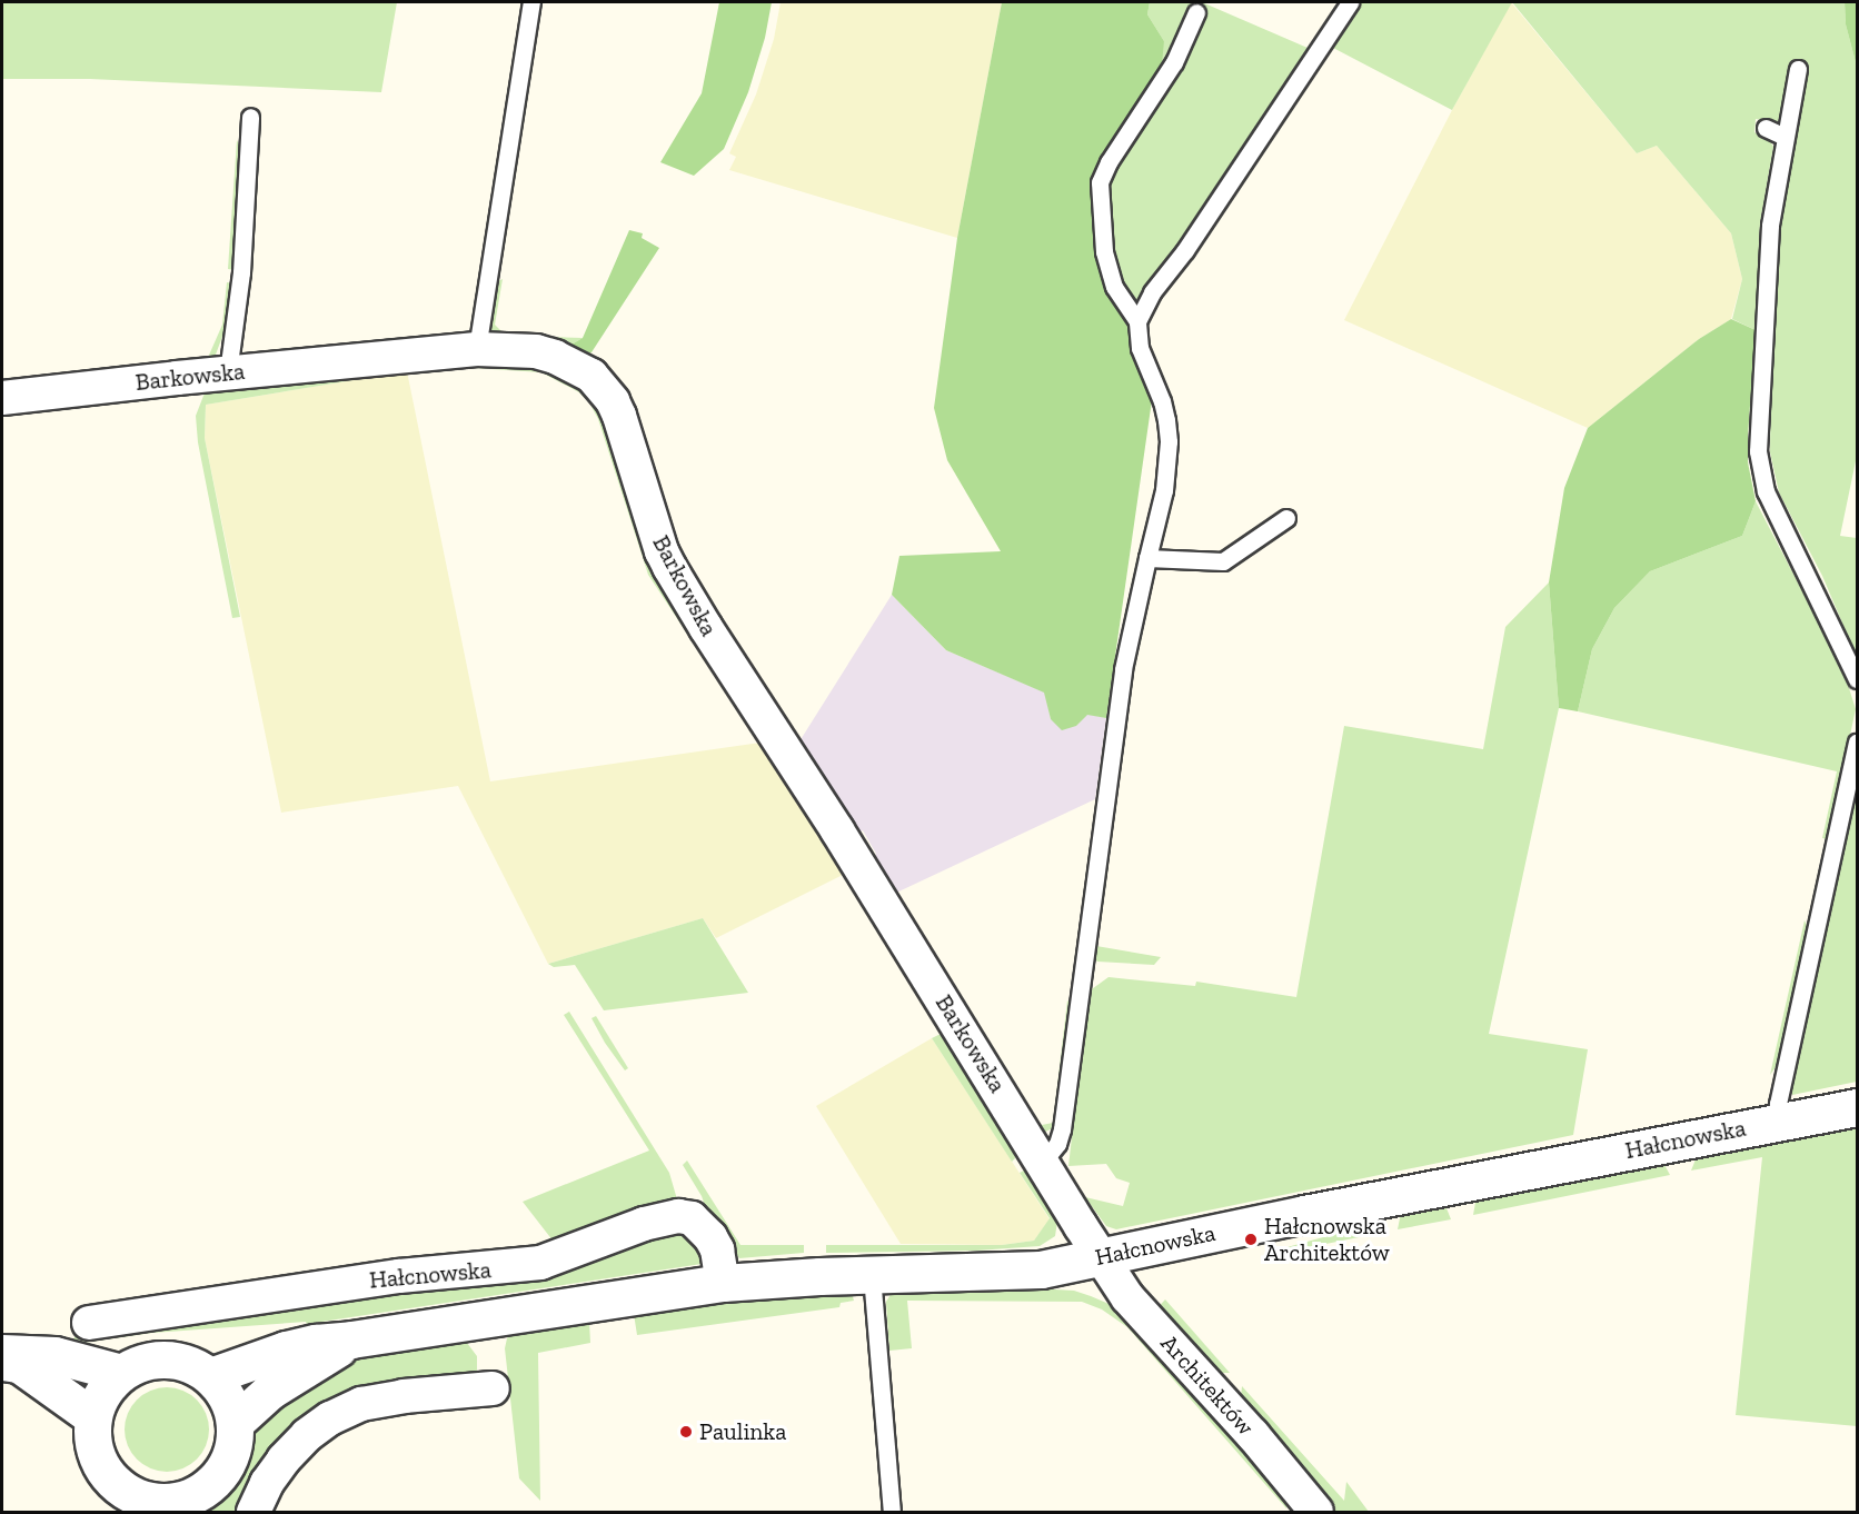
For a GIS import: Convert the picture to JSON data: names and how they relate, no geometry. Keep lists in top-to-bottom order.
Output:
{
  "streets": {
    "street": ["Barkowska", "Hałcnowska", "Architektów"]
  },
  "crossings": [
    ["Barkowska", "Hałcnowska"],
    ["Barkowska", "Architektów"],
    ["Hałcnowska", "Architektów"]
  ],
  "places": ["Hałcnowska Architektów", "Paulinka"]
}
